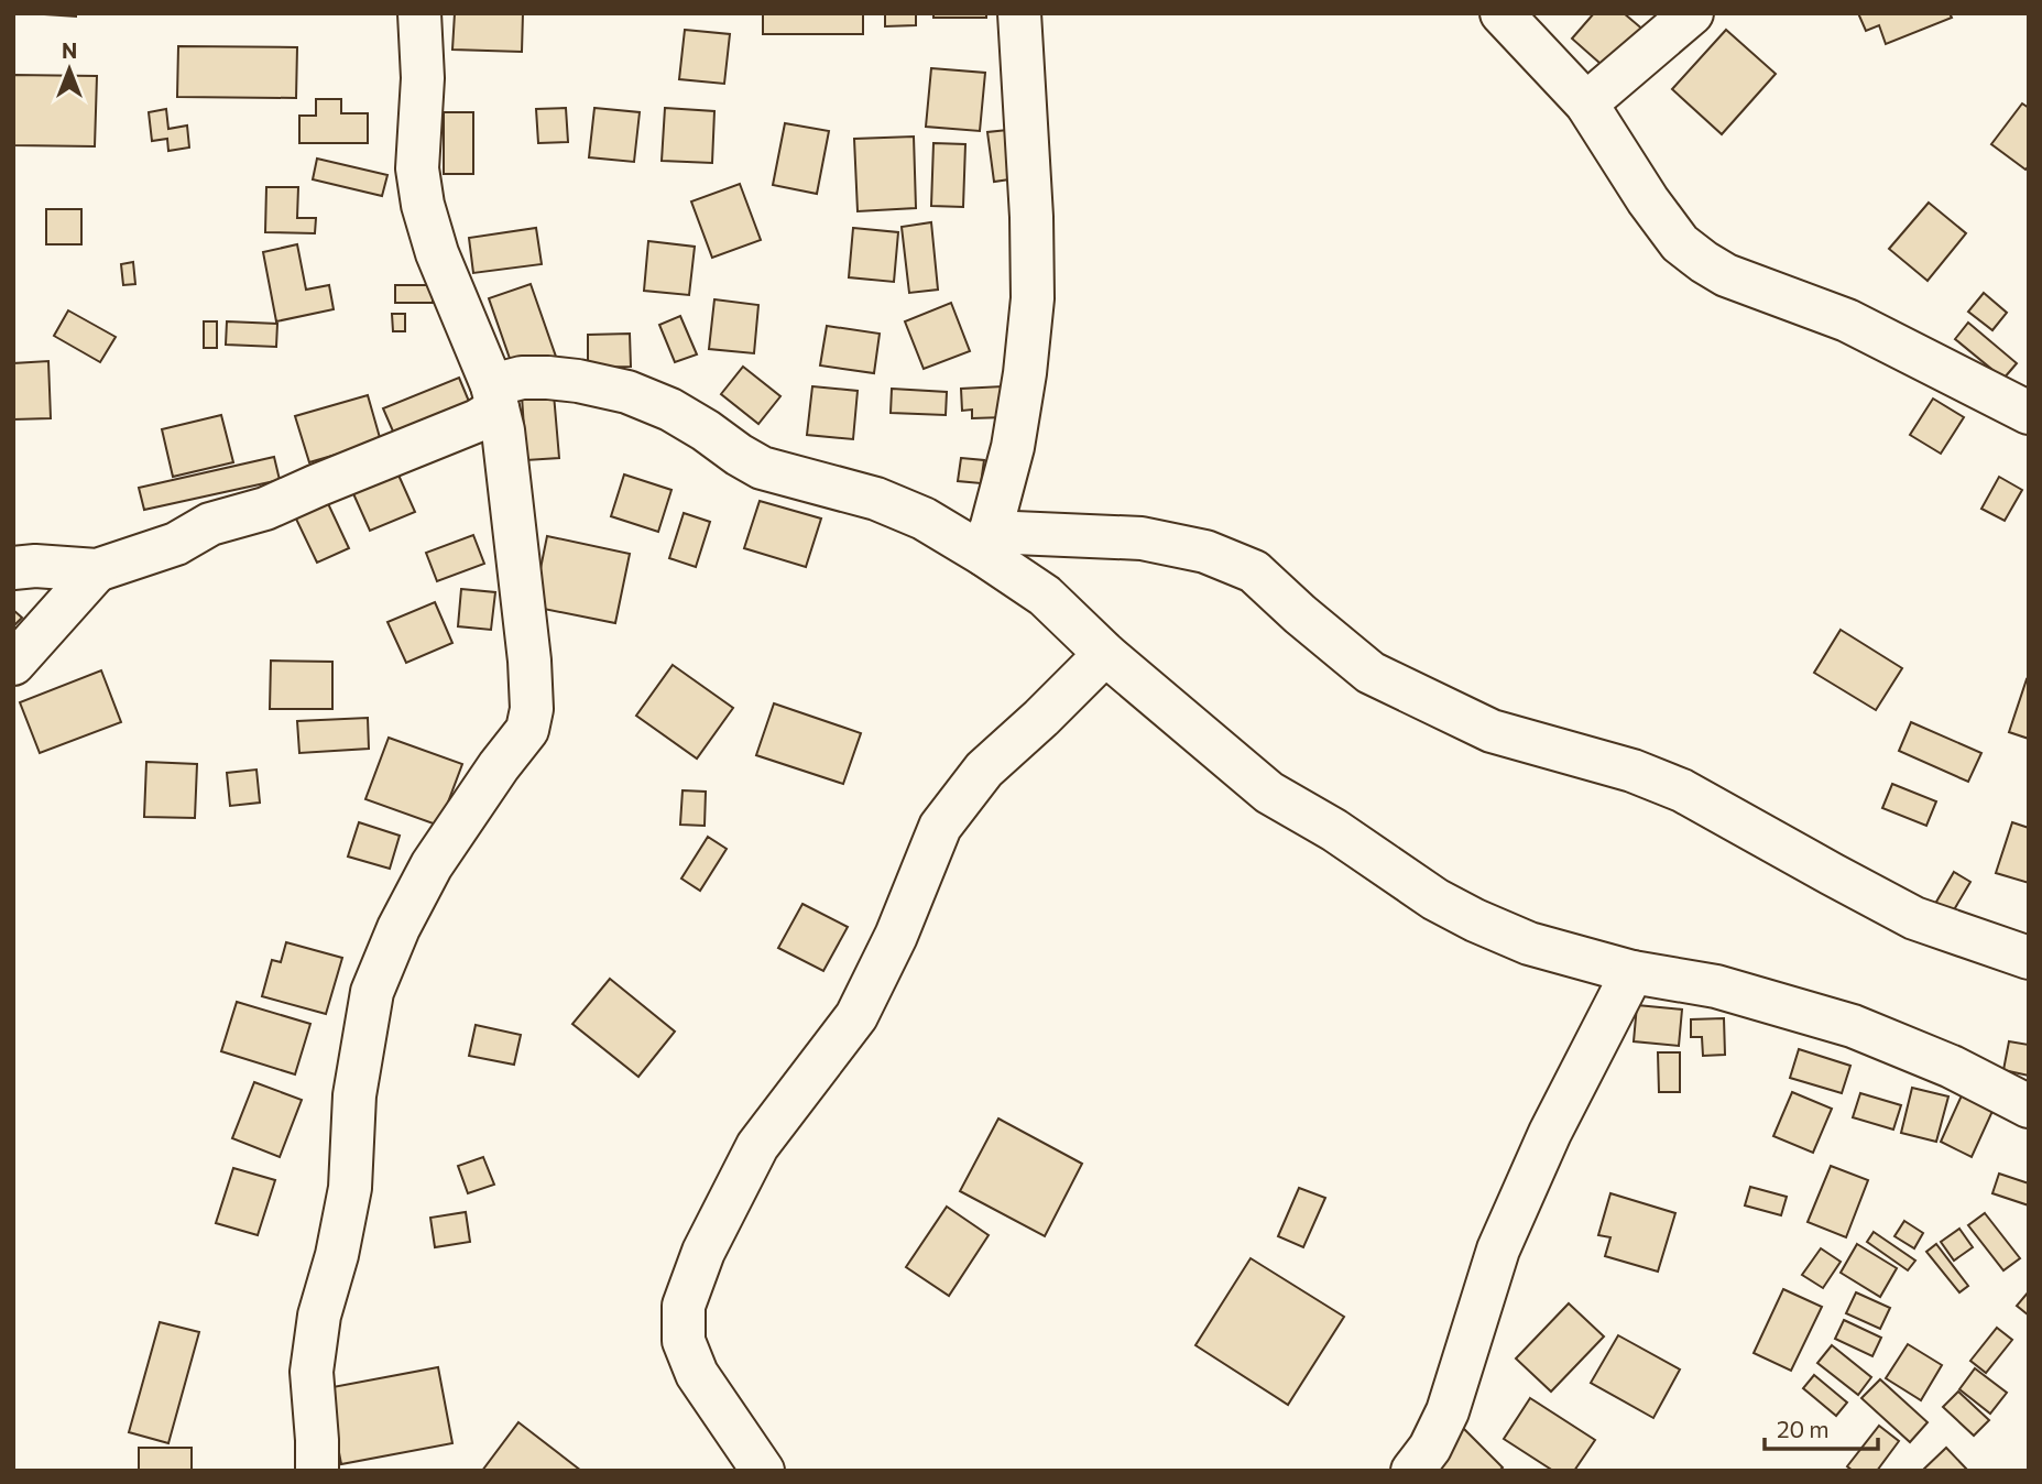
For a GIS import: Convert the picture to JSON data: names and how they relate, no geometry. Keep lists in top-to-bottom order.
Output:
{
  "scale_bar": "20 m",
  "north": "top"
}
